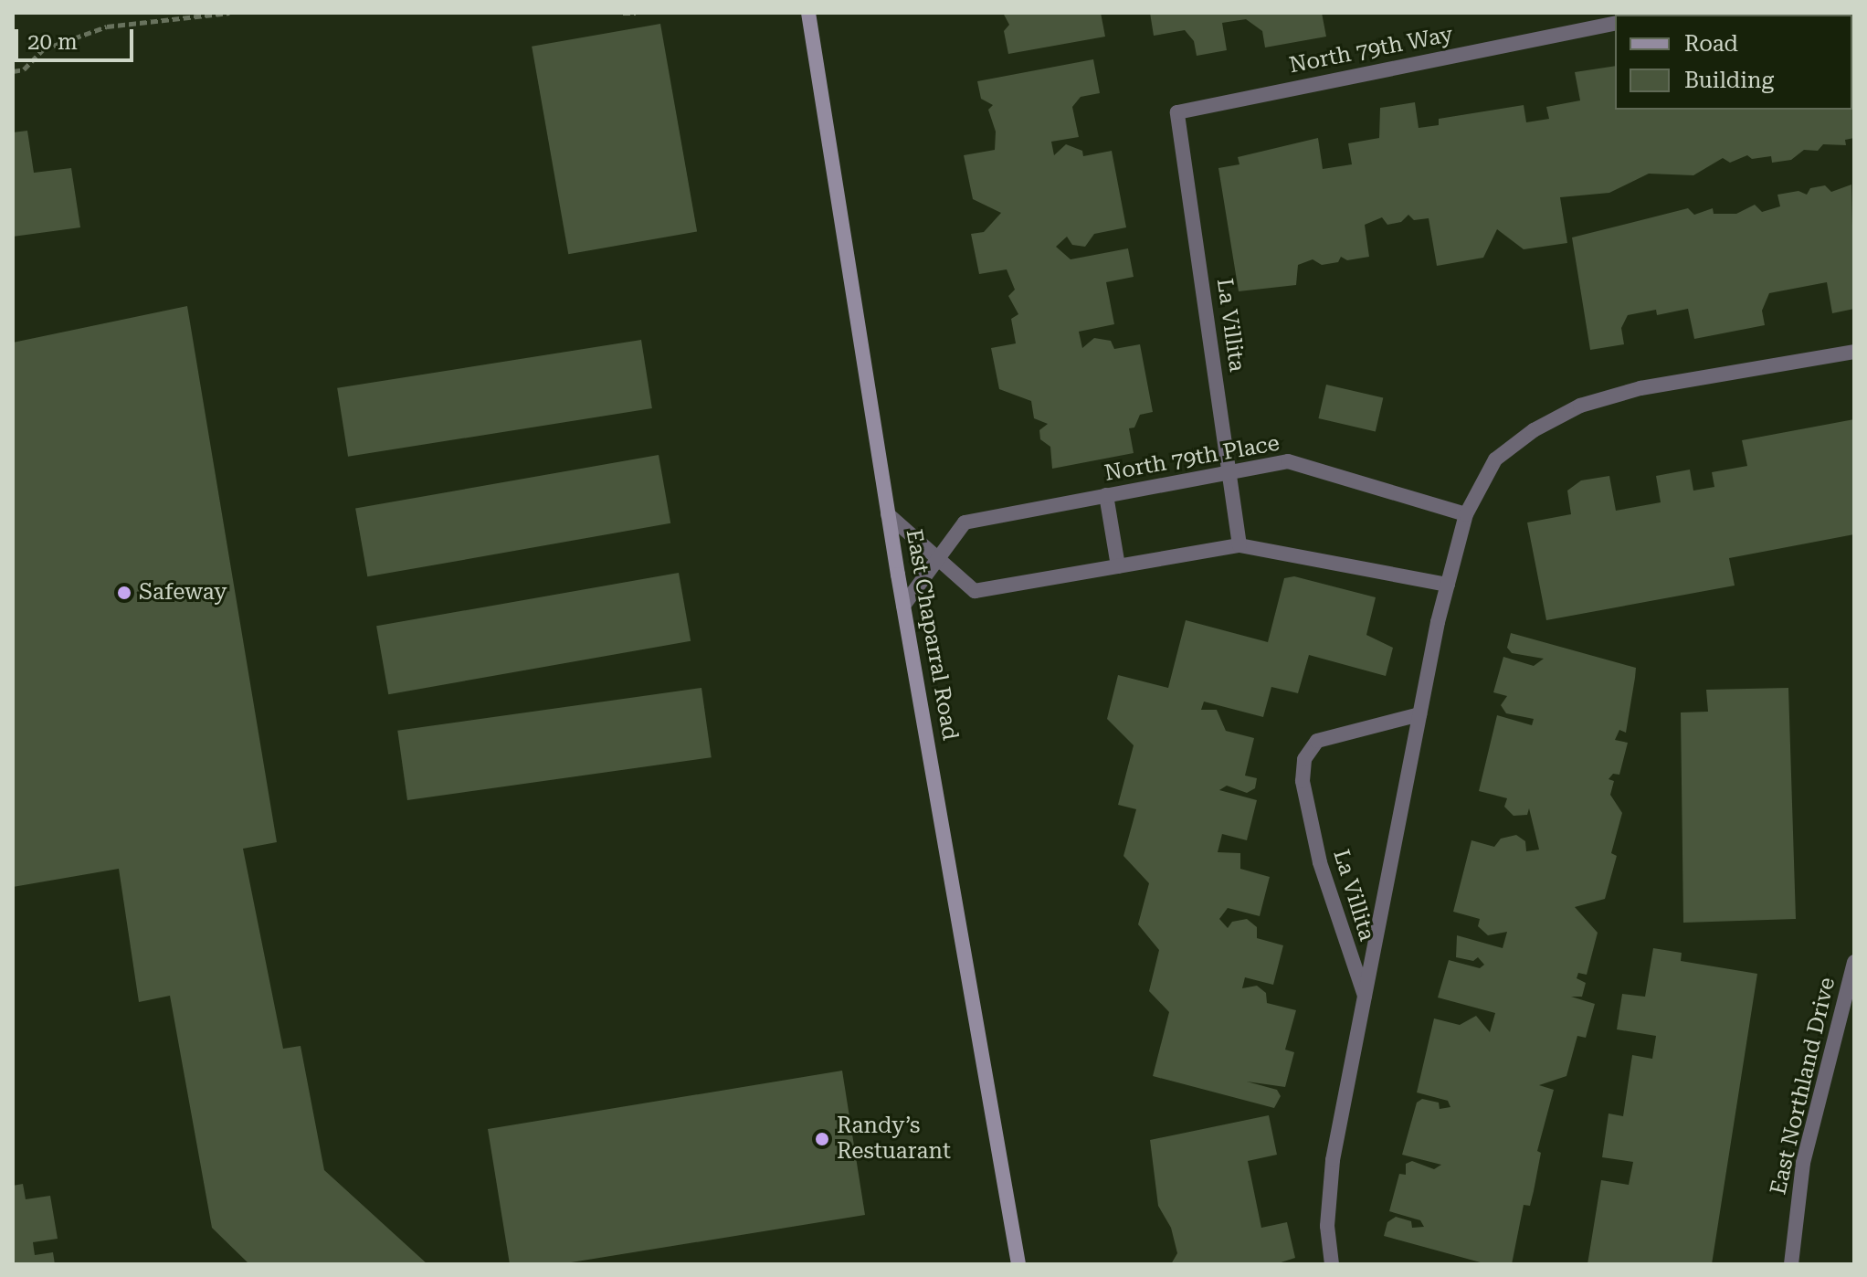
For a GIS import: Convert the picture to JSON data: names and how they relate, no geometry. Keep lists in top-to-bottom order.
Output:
{
  "streets": {
    "main road": ["East Chaparral Road"],
    "street": [
      "North 79th Way",
      "La Villita",
      "North 79th Place",
      "East Northland Drive"
    ]
  },
  "crossings": [
    ["North 79th Way", "La Villita"],
    ["La Villita", "North 79th Place"],
    ["North 79th Place", "East Chaparral Road"]
  ],
  "places": ["Safeway", "Randy’s Restuarant"],
  "legend": ["Road", "Building"],
  "scale_bar": "20 m"
}
